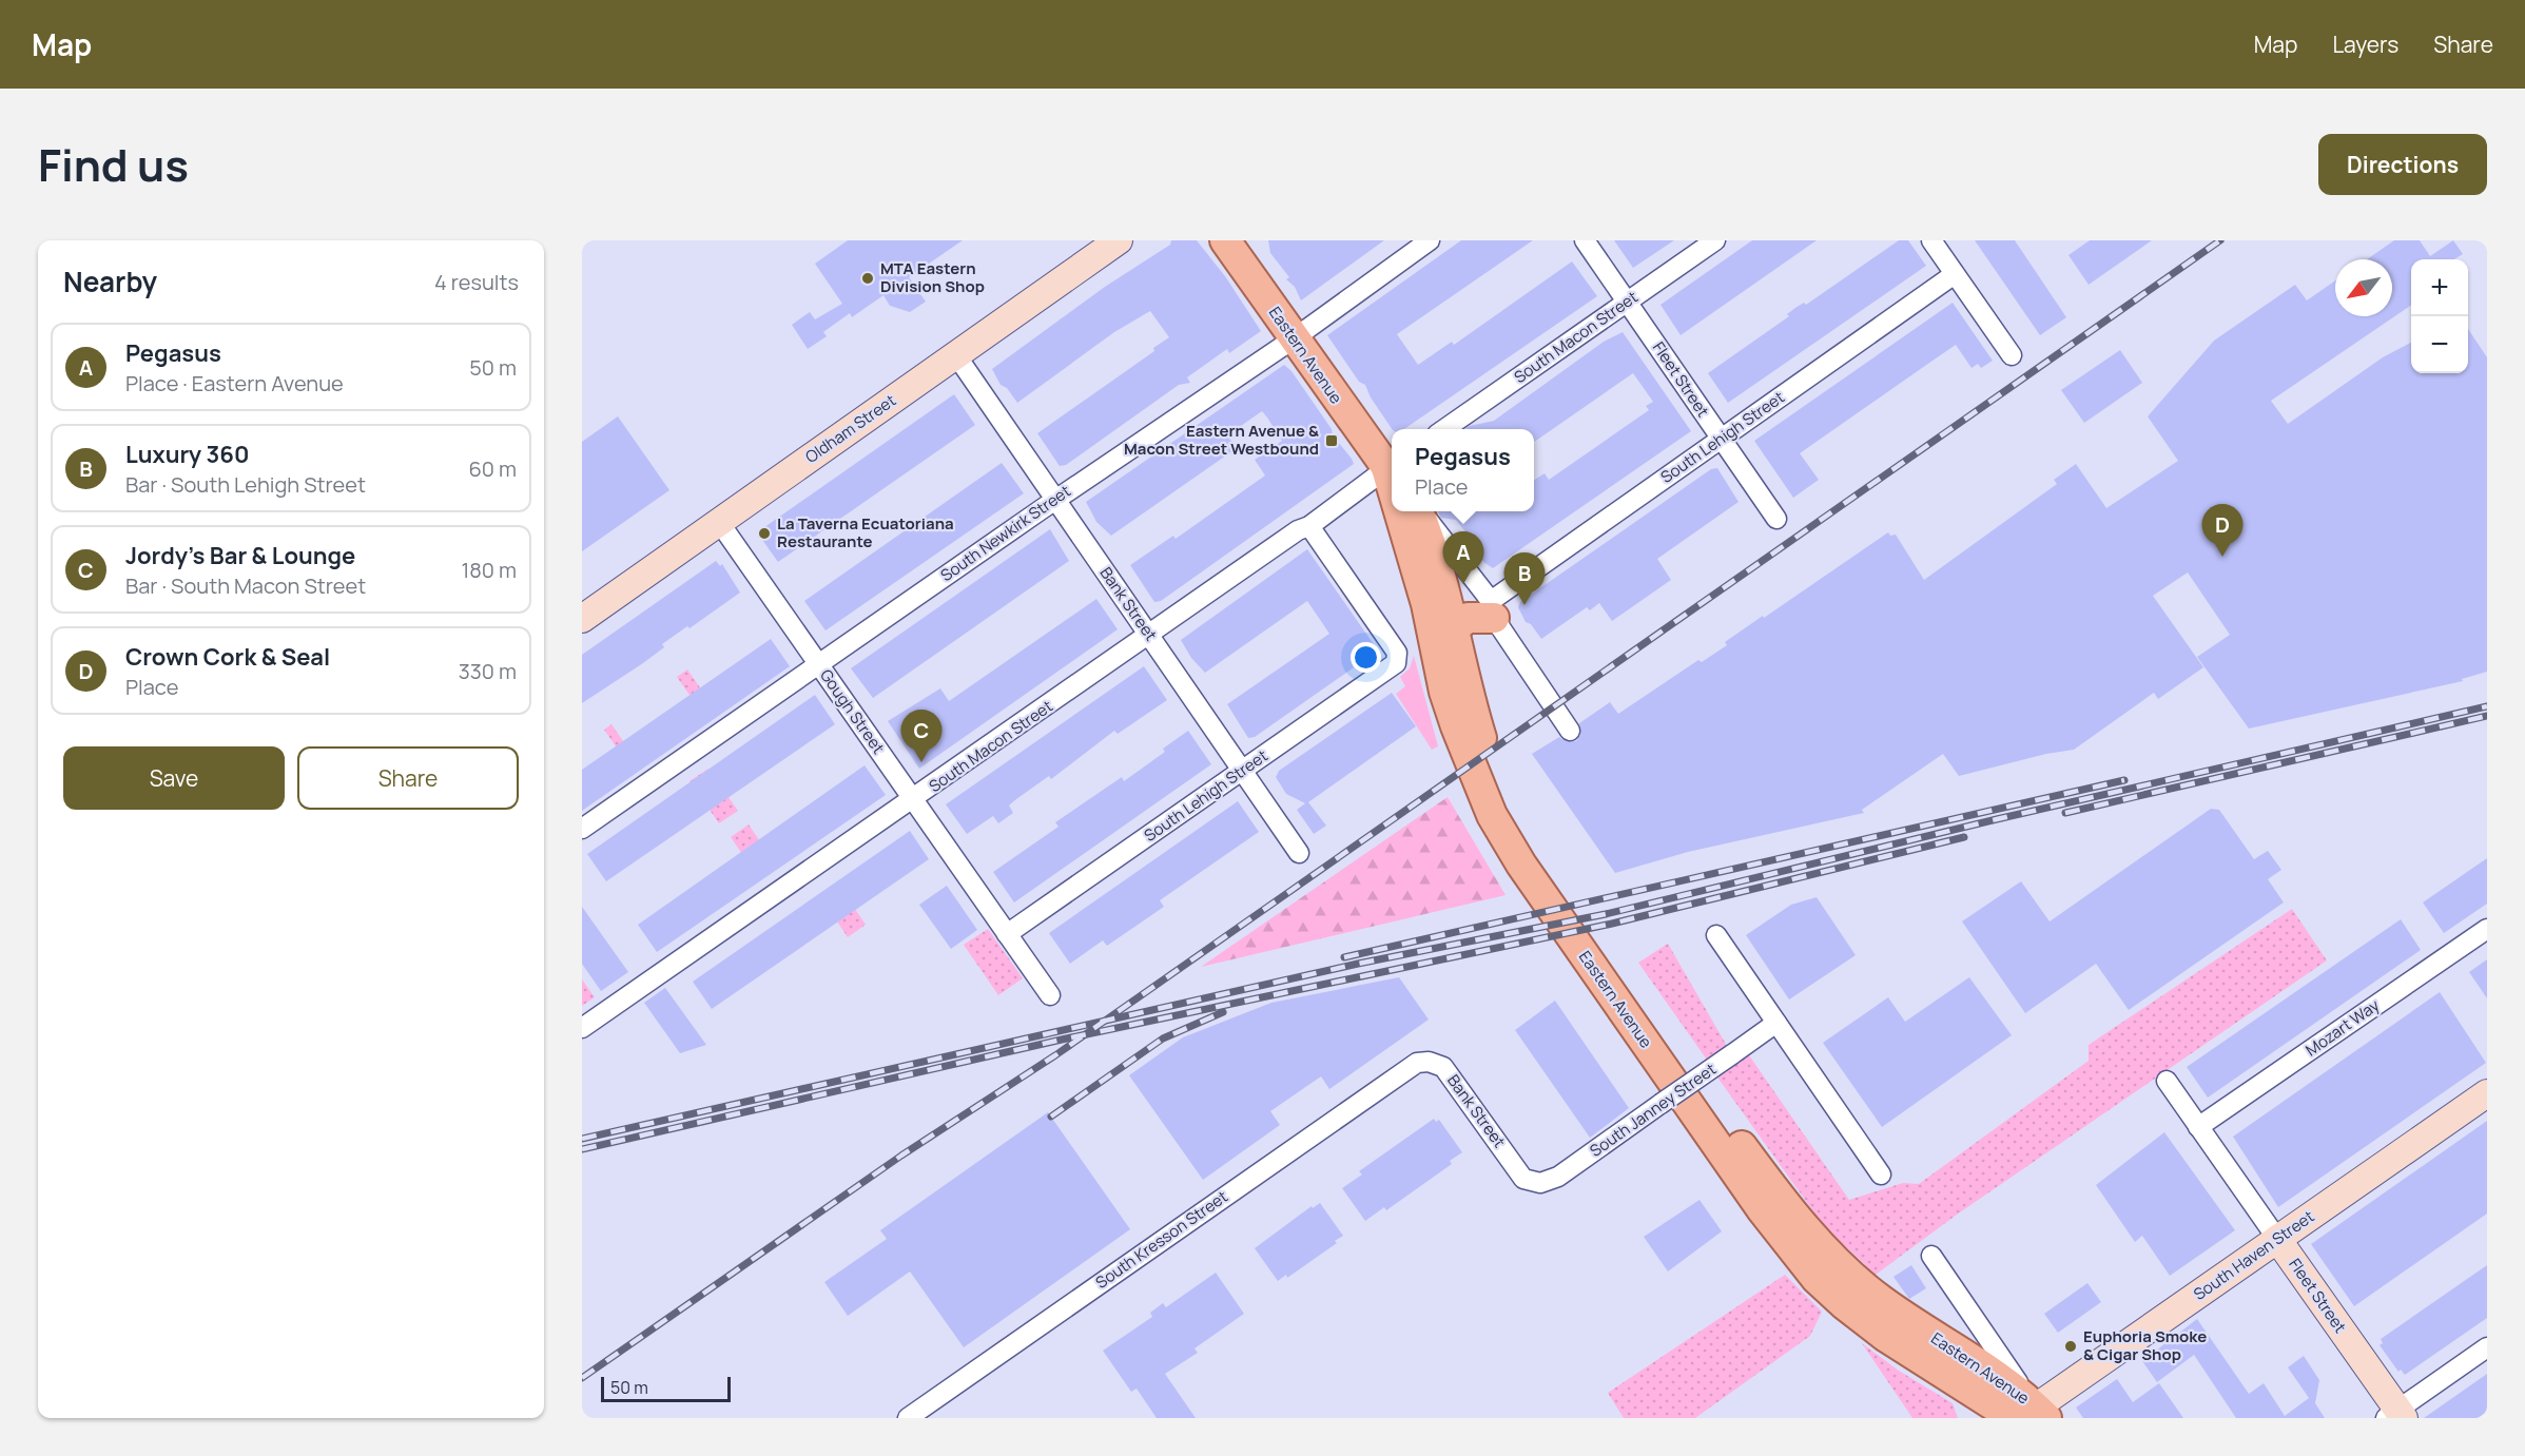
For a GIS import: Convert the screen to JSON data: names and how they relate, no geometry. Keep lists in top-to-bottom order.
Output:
{
  "streets": {
    "main road": ["Eastern Avenue"],
    "street": [
      "South Macon Street",
      "Fleet Street",
      "Oldham Street",
      "South Lehigh Street",
      "South Newkirk Street",
      "Bank Street",
      "Gough Street",
      "Mozart Way",
      "South Janney Street",
      "South Kresson Street",
      "South Haven Street"
    ]
  },
  "crossings": [
    ["South Macon Street", "Fleet Street"],
    ["South Macon Street", "South Lehigh Street"],
    ["South Macon Street", "Bank Street"],
    ["South Macon Street", "Gough Street"],
    ["Eastern Avenue", "South Lehigh Street"],
    ["Eastern Avenue", "South Newkirk Street"],
    ["Eastern Avenue", "South Haven Street"],
    ["Fleet Street", "South Lehigh Street"],
    ["Fleet Street", "Mozart Way"],
    ["Fleet Street", "South Haven Street"],
    ["Oldham Street", "Bank Street"],
    ["Oldham Street", "Gough Street"],
    ["South Lehigh Street", "Bank Street"],
    ["South Lehigh Street", "Gough Street"],
    ["South Newkirk Street", "Bank Street"],
    ["South Newkirk Street", "Gough Street"],
    ["Bank Street", "South Janney Street"],
    ["Bank Street", "South Kresson Street"]
  ],
  "places": {
    "other": ["MTA Eastern Division Shop", "La Taverna Ecuatoriana Restaurante", "Euphoria Smoke & Cigar Shop"],
    "transit": ["Eastern Avenue & Macon Street Westbound"]
  },
  "scale_bar": "50 m",
  "north": "bottom left",
  "page": {
    "header": "Map",
    "nav": ["Map", "Layers", "Share"],
    "title": "Find us",
    "buttons": [
      "Directions",
      ["Save", "Share"]
    ],
    "heading": ["Nearby", "4 results"],
    "map_buttons": ["+", "−"],
    "list": [
      {
        "mark": "A",
        "name": "Pegasus",
        "note": "Place · Eastern Avenue",
        "value": "50 m"
      },
      {
        "mark": "B",
        "name": "Luxury 360",
        "note": "Bar · South Lehigh Street",
        "value": "60 m"
      },
      {
        "mark": "C",
        "name": "Jordy's Bar & Lounge",
        "note": "Bar · South Macon Street",
        "value": "180 m"
      },
      {
        "mark": "D",
        "name": "Crown Cork & Seal",
        "note": "Place",
        "value": "330 m"
      }
    ],
    "popup": ["Pegasus", "Place"],
    "pins": [
      "D",
      "A",
      "B",
      "C"
    ],
    "scale": "50 m"
  }
}
